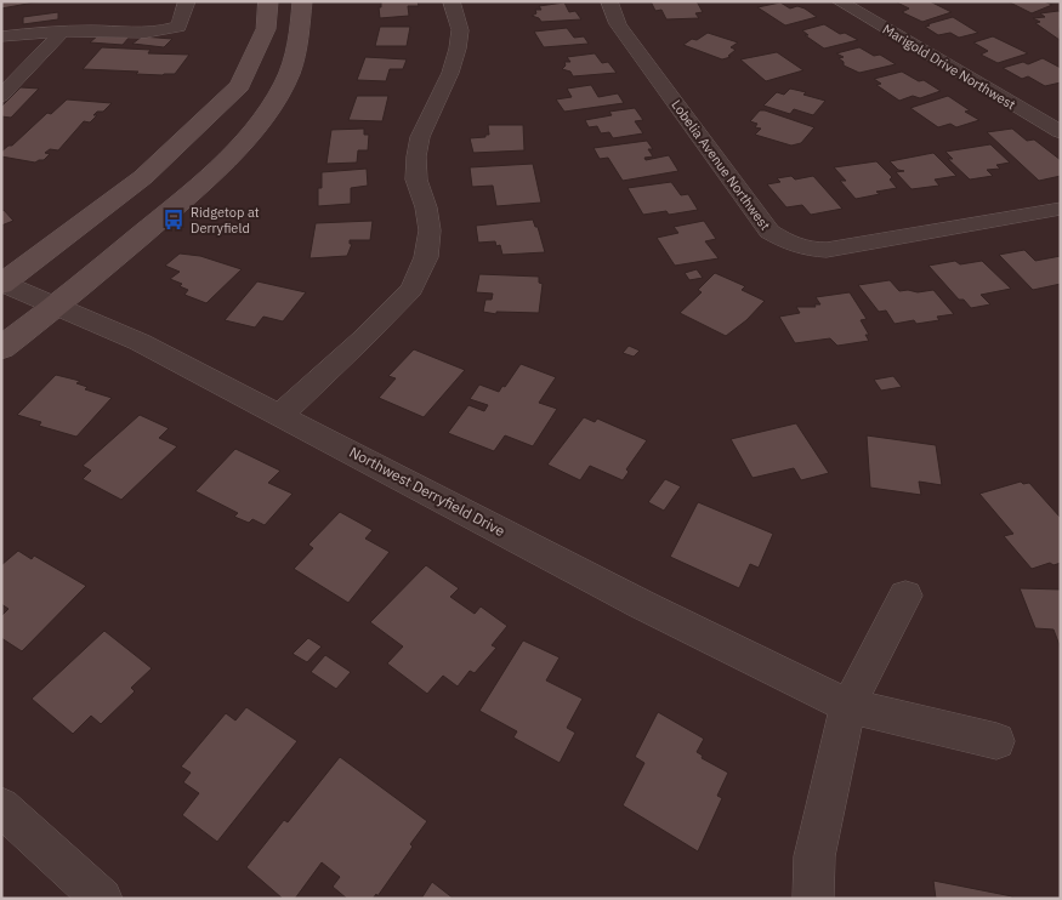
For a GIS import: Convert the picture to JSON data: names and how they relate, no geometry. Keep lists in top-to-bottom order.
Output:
{
  "streets": {
    "street": ["Marigold Drive Northwest", "Lobelia Avenue Northwest", "Northwest Derryfield Drive"]
  },
  "places": {
    "bus stop": ["Ridgetop at Derryfield"]
  }
}
